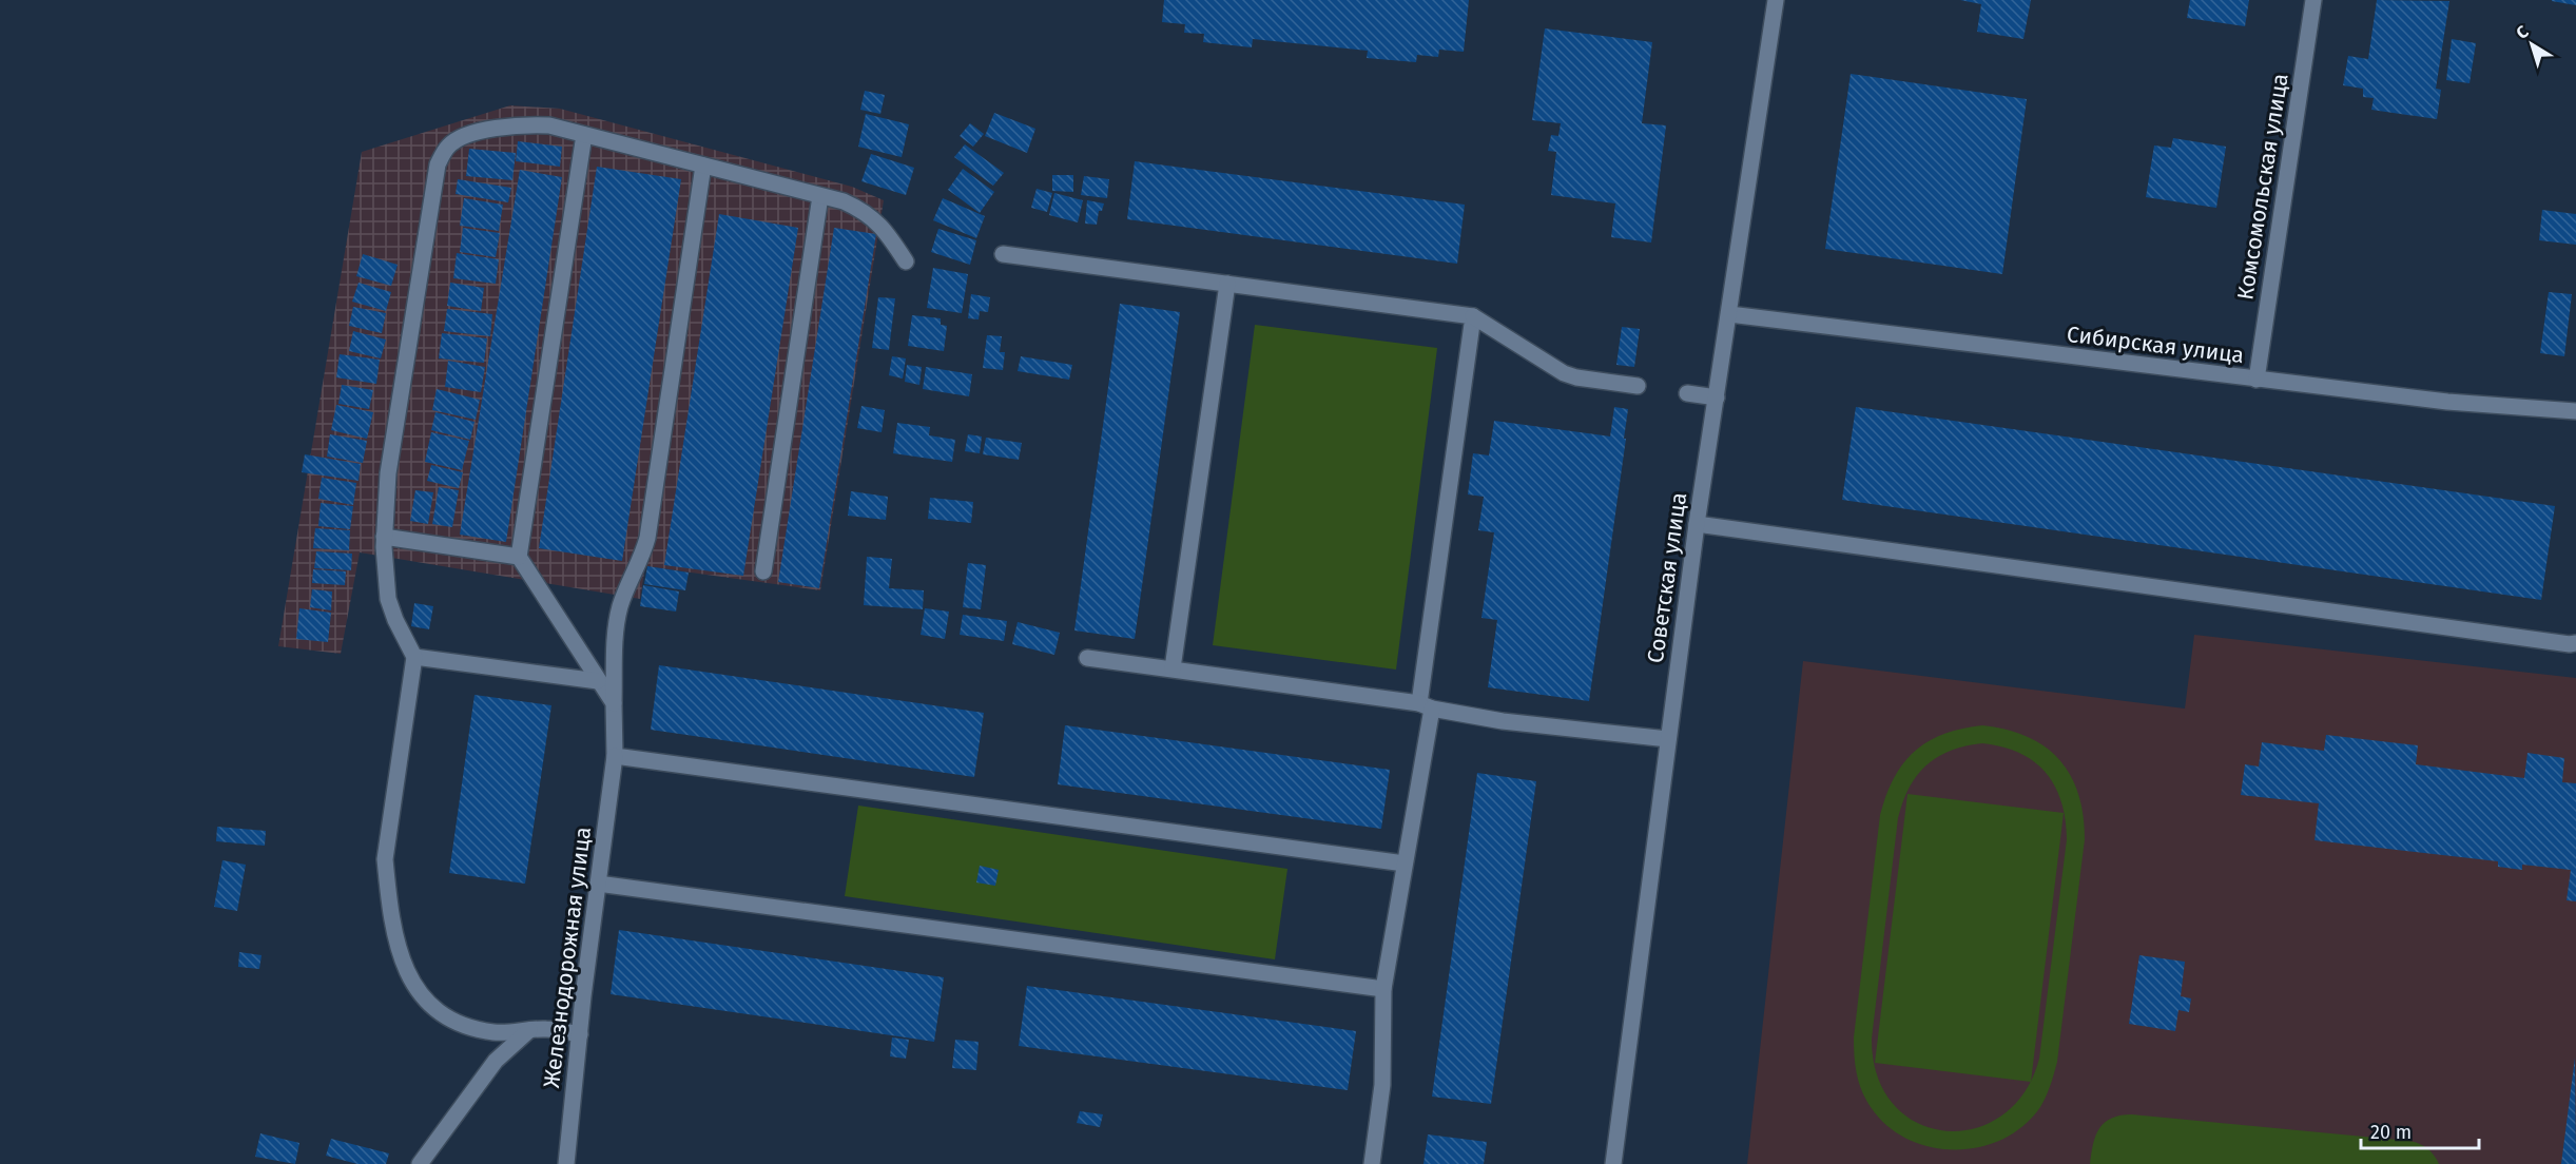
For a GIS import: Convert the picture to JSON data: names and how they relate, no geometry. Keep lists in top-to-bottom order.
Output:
{
  "streets": {
    "street": [
      "Комсомольская улица",
      "Сибирская улица",
      "Советская улица",
      "Железнодорожная улица"
    ]
  },
  "crossings": [
    ["Комсомольская улица", "Сибирская улица"],
    ["Сибирская улица", "Советская улица"]
  ],
  "scale_bar": "20 m",
  "north": "top left"
}
